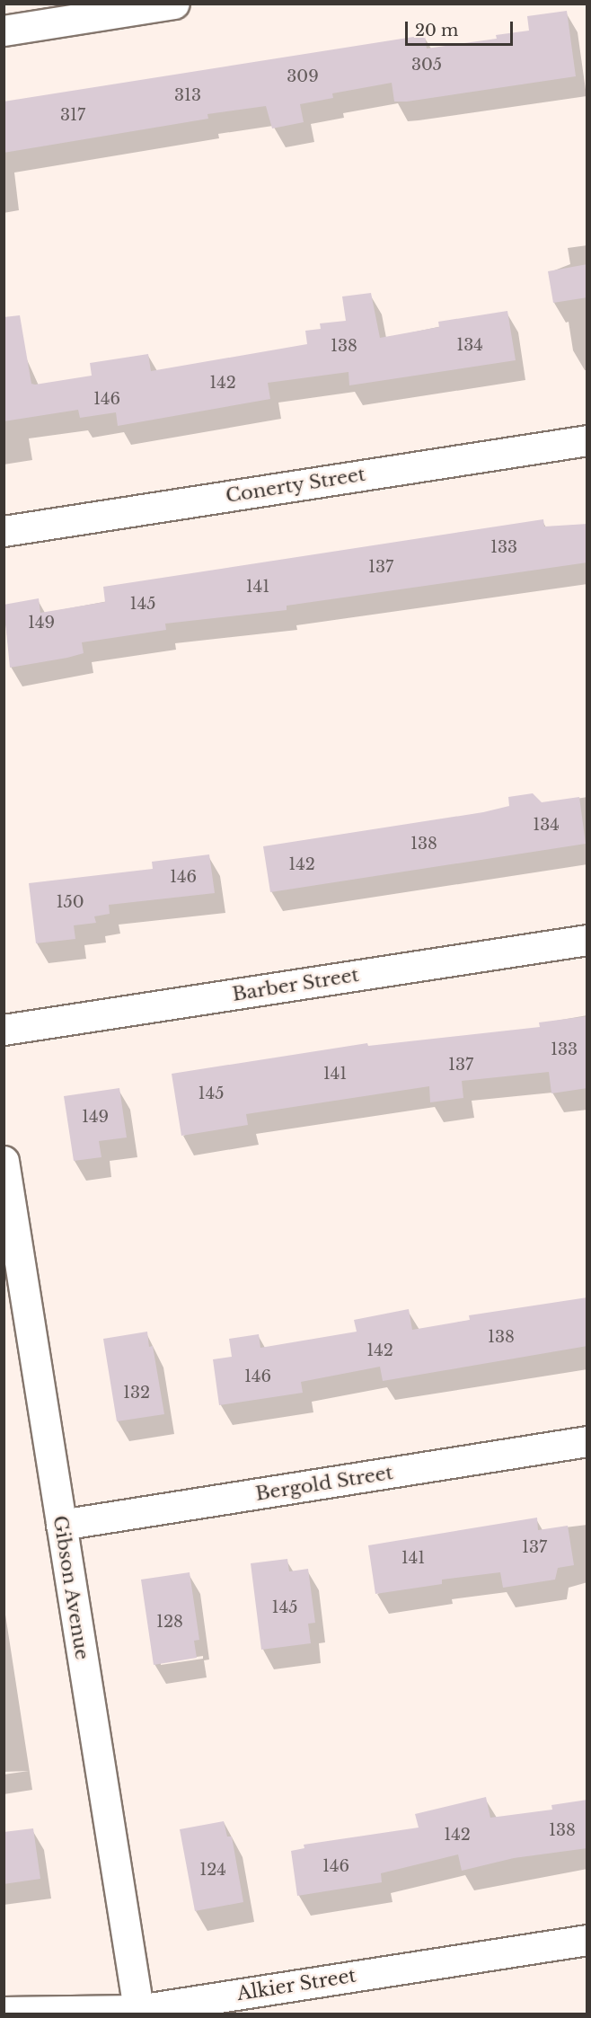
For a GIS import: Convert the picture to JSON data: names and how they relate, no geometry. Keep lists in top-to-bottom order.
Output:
{
  "streets": {
    "street": [
      "Conerty Street",
      "Barber Street",
      "Bergold Street",
      "Gibson Avenue",
      "Alkier Street"
    ]
  },
  "crossings": [
    ["Bergold Street", "Gibson Avenue"],
    ["Gibson Avenue", "Alkier Street"]
  ],
  "house_numbers": [
    "305",
    "309",
    "313",
    "317",
    "134",
    "138",
    "142",
    "146",
    "133",
    "137",
    "141",
    "145",
    "149",
    "134",
    "138",
    "142",
    "146",
    "150",
    "133",
    "137",
    "141",
    "145",
    "149",
    "138",
    "142",
    "146",
    "132",
    "137",
    "141",
    "145",
    "128",
    "138",
    "142",
    "146",
    "124"
  ],
  "scale_bar": "20 m"
}
